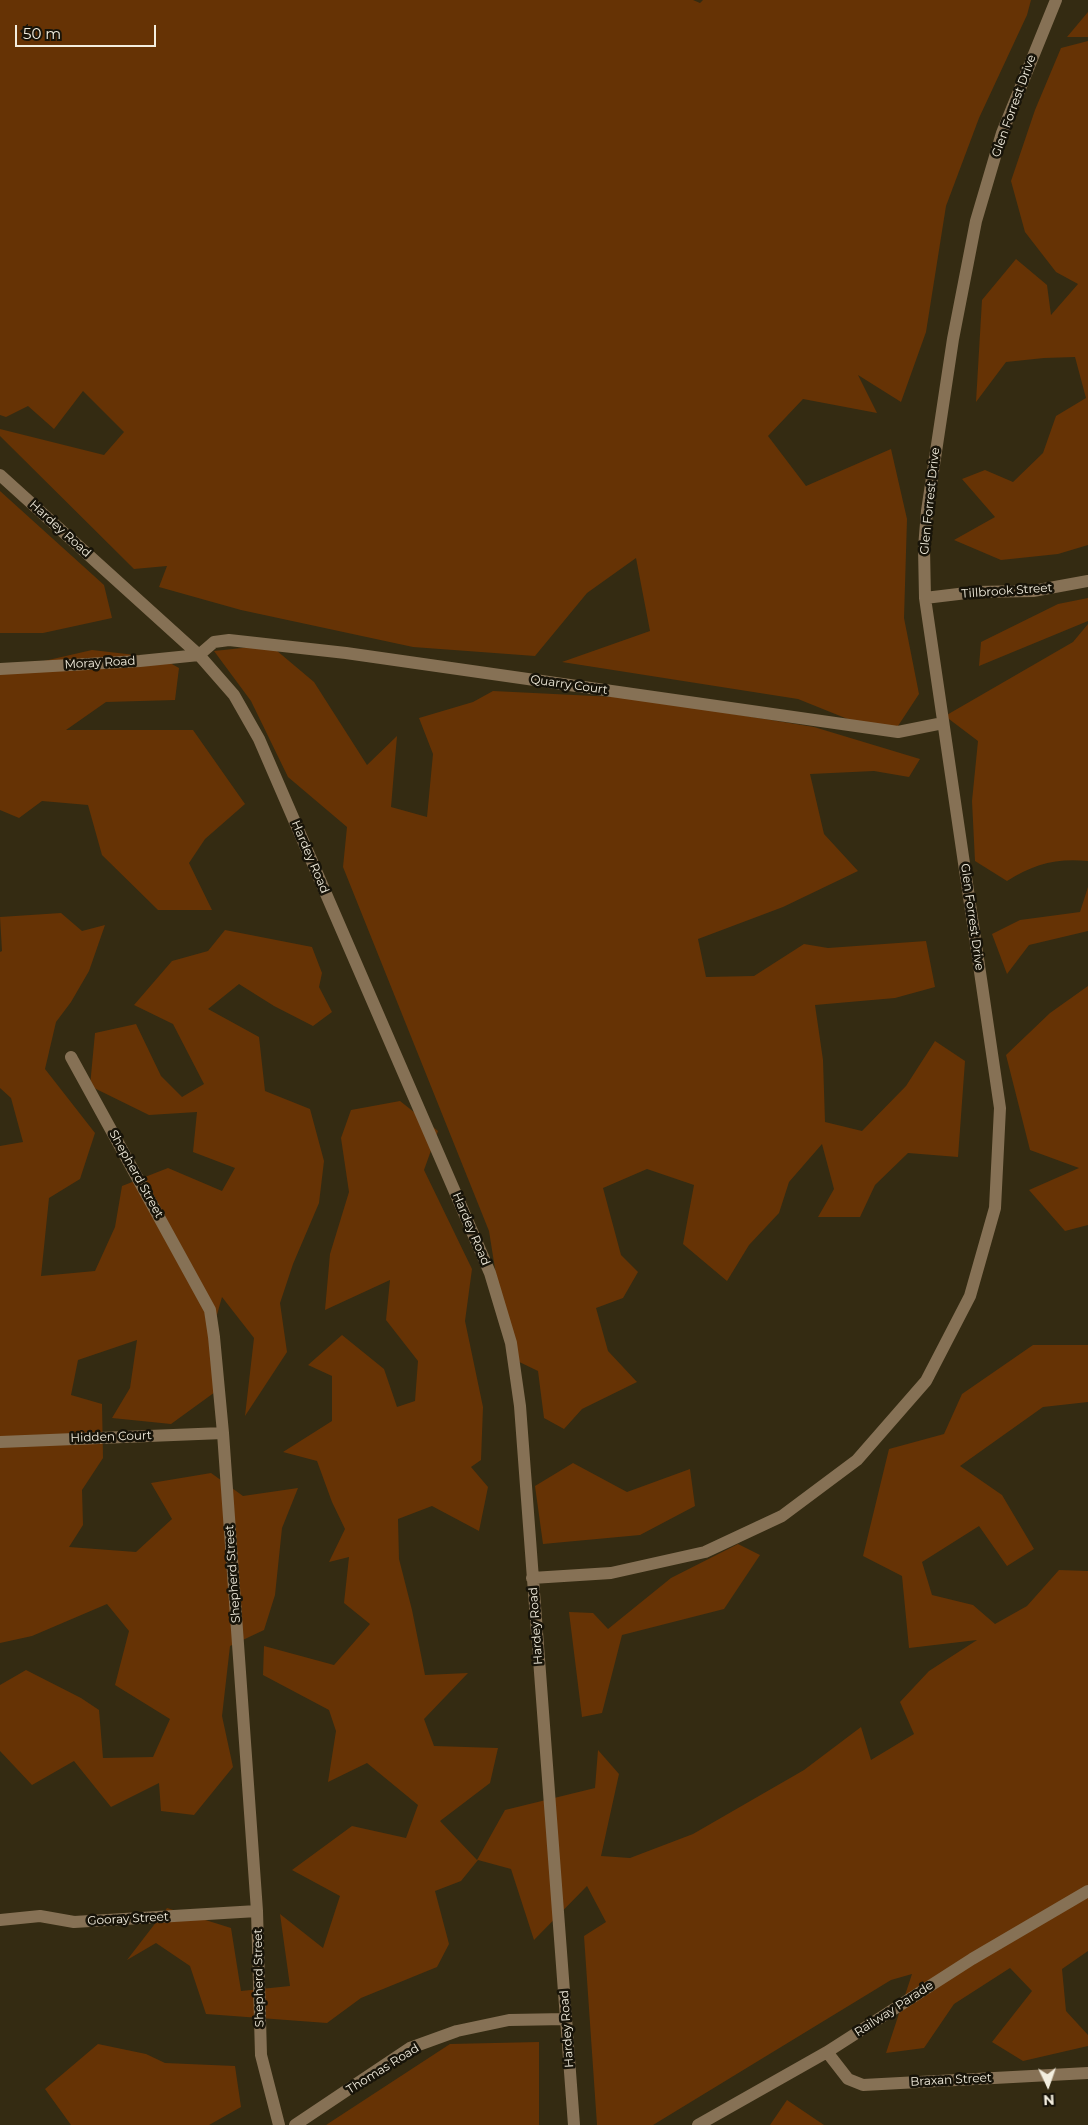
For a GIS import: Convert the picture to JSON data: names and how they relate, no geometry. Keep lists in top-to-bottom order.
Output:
{
  "streets": {
    "street": [
      "Glen Forrest Drive",
      "Hardey Road",
      "Tillbrook Street",
      "Moray Road",
      "Quarry Court",
      "Shepherd Street",
      "Hidden Court",
      "Gooray Street",
      "Railway Parade",
      "Thomas Road",
      "Braxan Street"
    ]
  },
  "crossings": [
    ["Glen Forrest Drive", "Hardey Road"],
    ["Glen Forrest Drive", "Tillbrook Street"],
    ["Glen Forrest Drive", "Quarry Court"],
    ["Hardey Road", "Moray Road"],
    ["Hardey Road", "Quarry Court"],
    ["Hardey Road", "Thomas Road"],
    ["Moray Road", "Quarry Court"],
    ["Shepherd Street", "Hidden Court"],
    ["Shepherd Street", "Gooray Street"],
    ["Railway Parade", "Braxan Street"]
  ],
  "scale_bar": "50 m",
  "north": "bottom"
}
